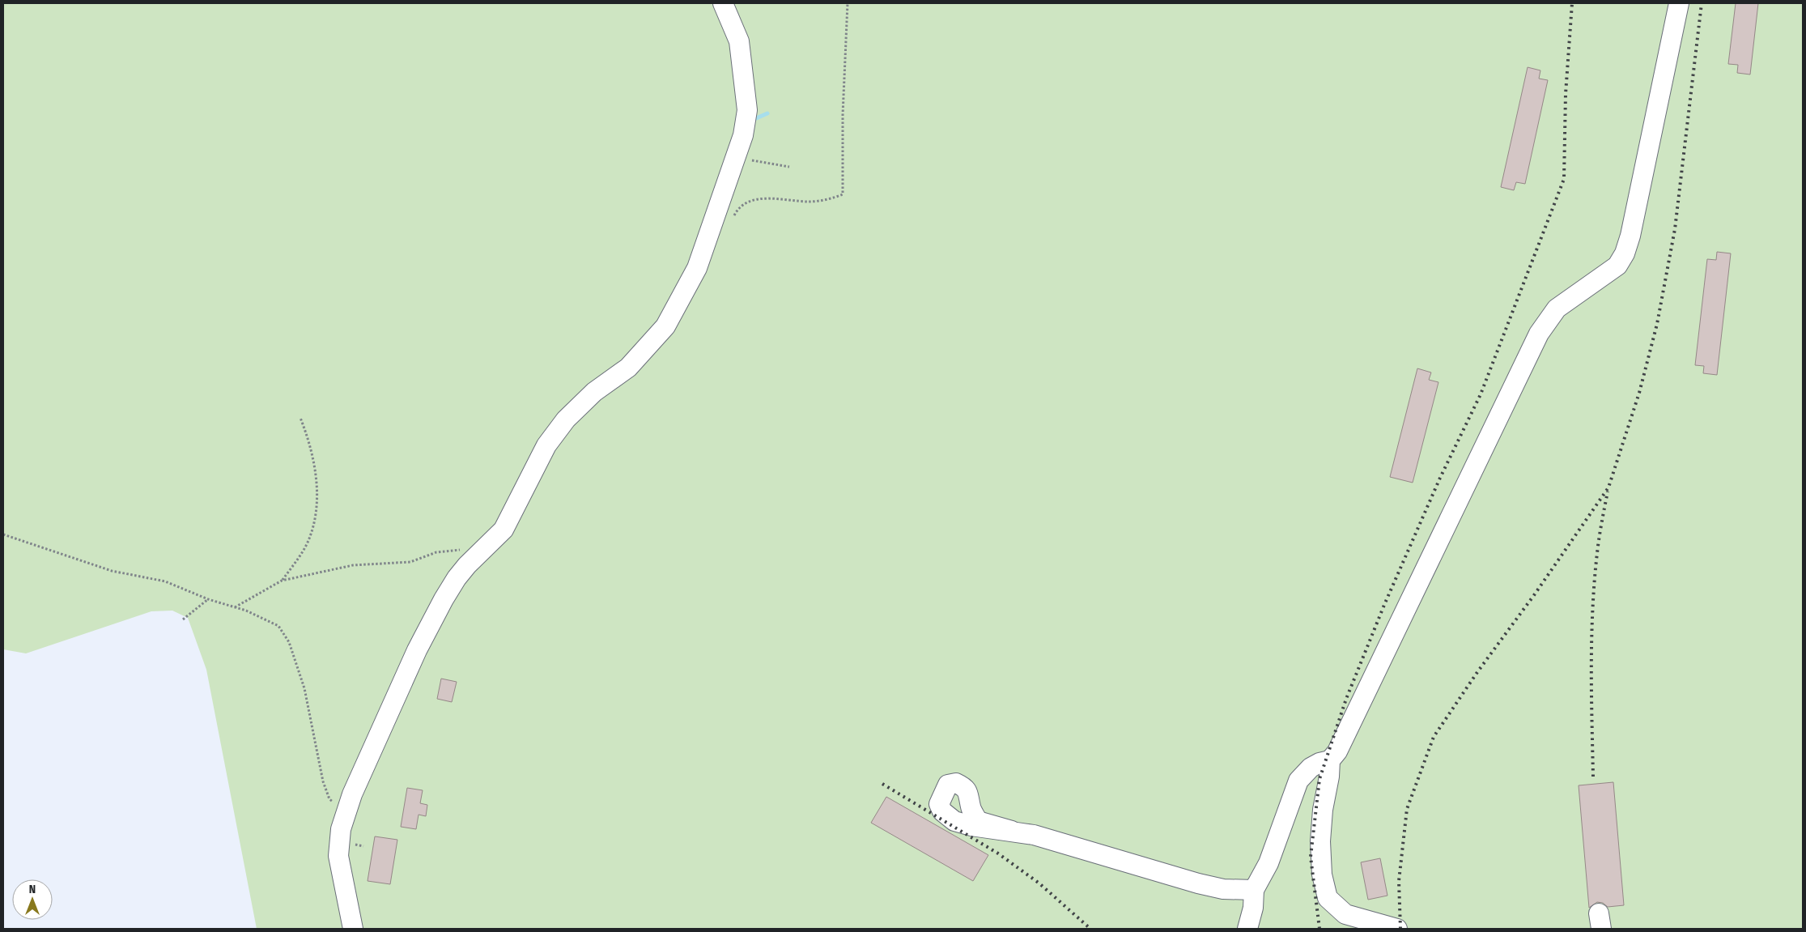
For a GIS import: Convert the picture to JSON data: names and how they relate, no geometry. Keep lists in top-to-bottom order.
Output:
{
  "north": "top"
}
